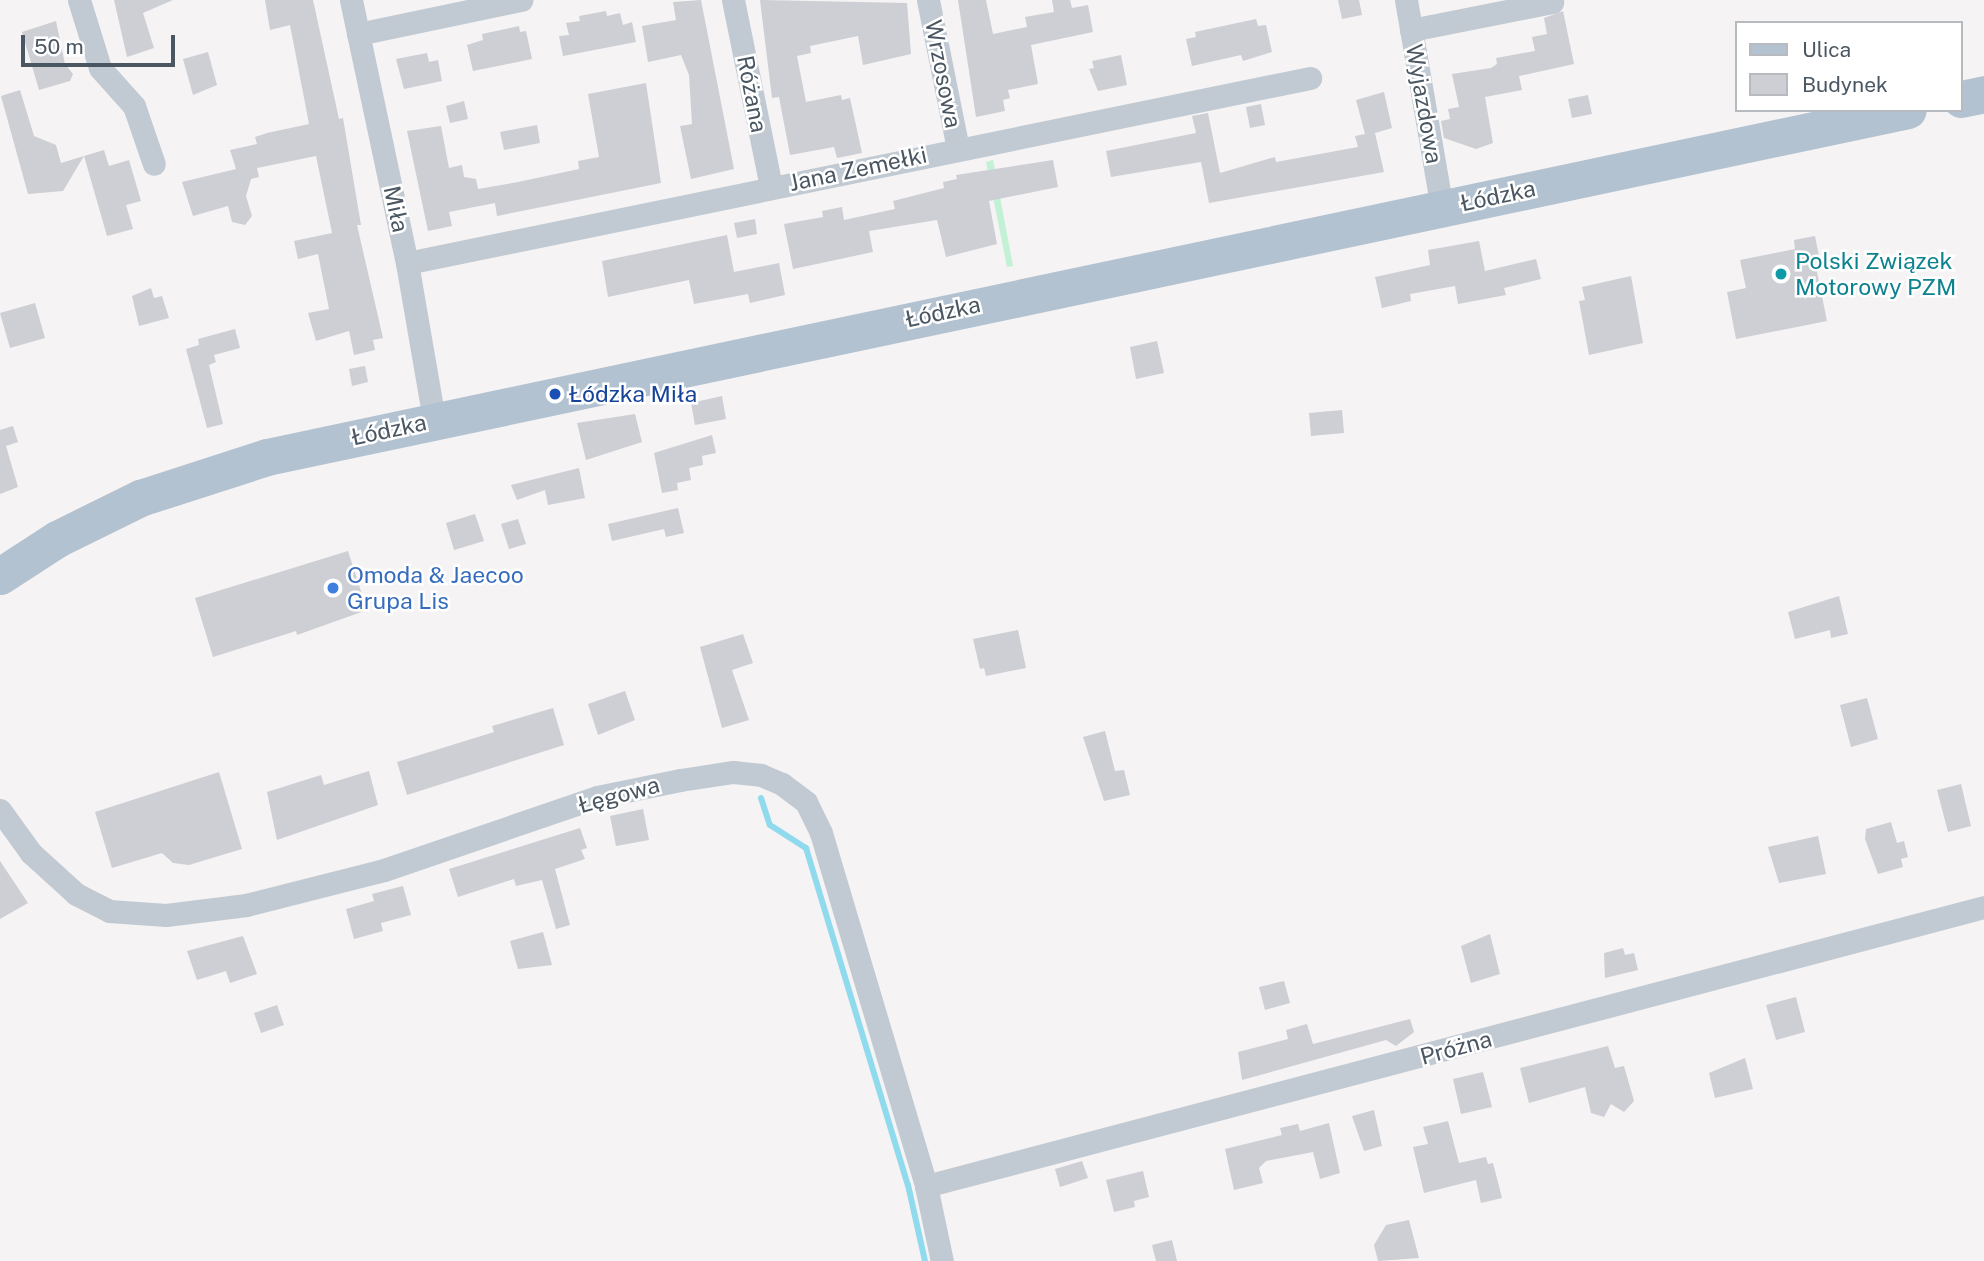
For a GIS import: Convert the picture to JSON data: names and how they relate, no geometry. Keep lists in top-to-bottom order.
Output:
{
  "streets": {
    "main road": ["Łódzka"],
    "street": [
      "Wrzosowa",
      "Różana",
      "Wyjazdowa",
      "Jana Zemełki",
      "Miła",
      "Łęgowa",
      "Próżna"
    ]
  },
  "crossings": [
    ["Wrzosowa", "Jana Zemełki"],
    ["Różana", "Jana Zemełki"],
    ["Wyjazdowa", "Łódzka"],
    ["Jana Zemełki", "Miła"],
    ["Łódzka", "Miła"],
    ["Łęgowa", "Próżna"]
  ],
  "places": ["Polski Związek Motorowy PZM", "Łódzka Miła", "Omoda & Jaecoo Grupa Lis"],
  "legend": ["Ulica", "Budynek"],
  "scale_bar": "50 m"
}
